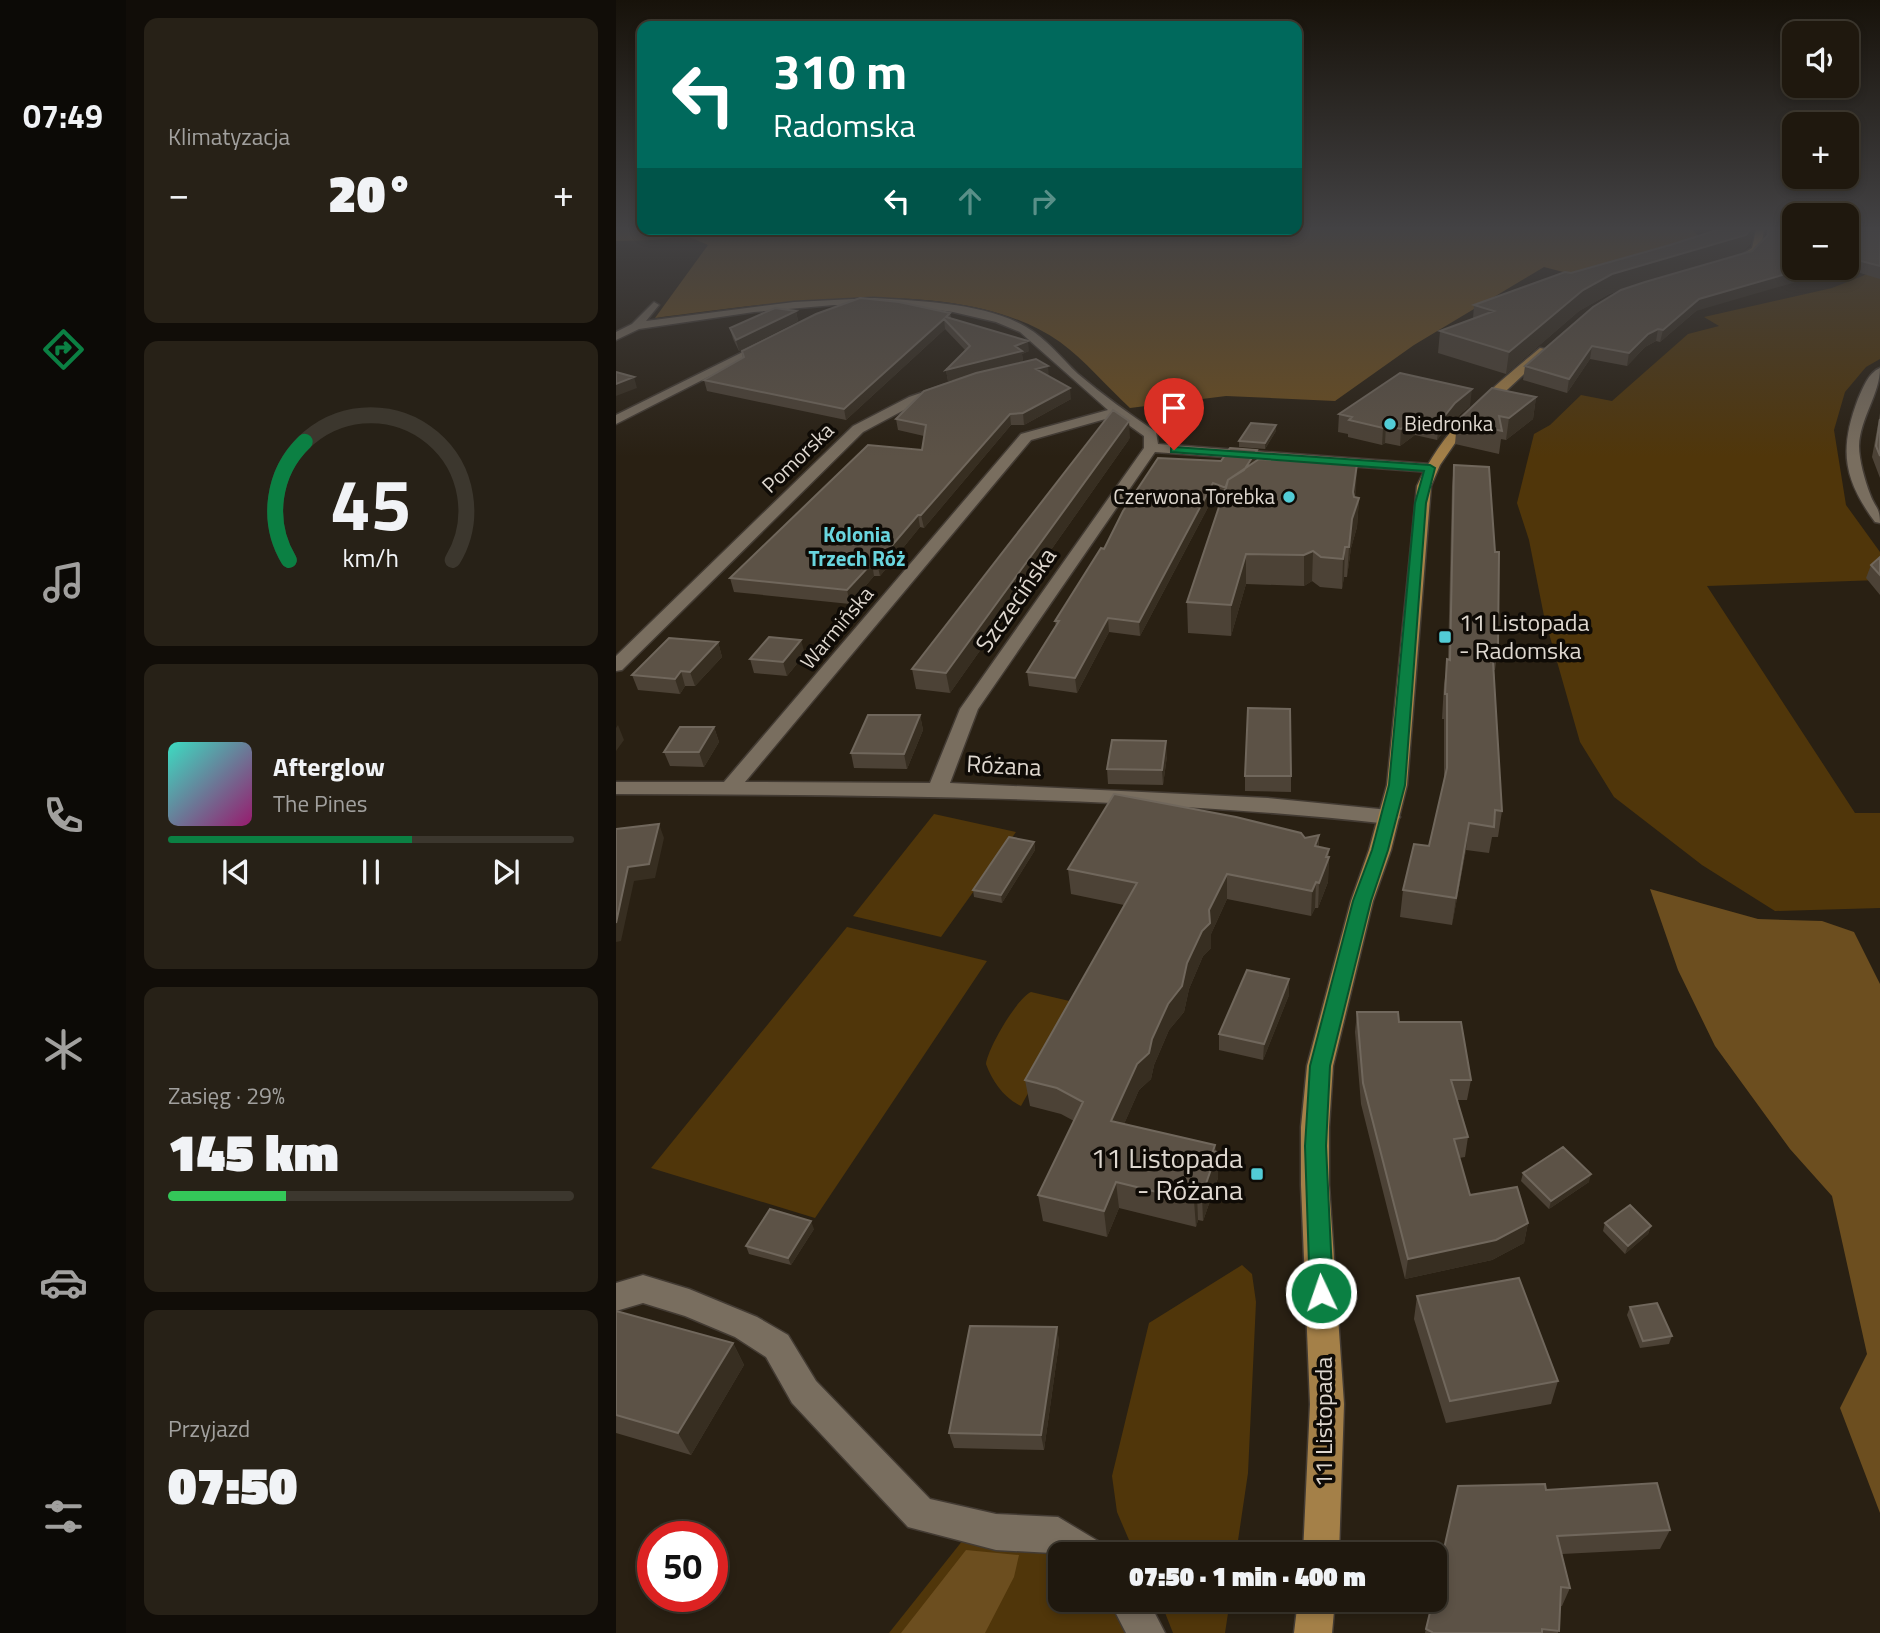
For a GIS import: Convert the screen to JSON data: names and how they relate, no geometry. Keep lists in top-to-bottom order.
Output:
{
  "streets": {
    "main road": ["11 Listopada"],
    "street": [
      "Pomorska",
      "Szczecińska",
      "Warmińska",
      "Różana"
    ]
  },
  "crossings": [
    ["Szczecińska", "Różana"],
    ["Warmińska", "Różana"],
    ["Różana", "11 Listopada"]
  ],
  "districts": ["Kolonia Trzech Róż"],
  "places": {
    "other": ["Biedronka", "Czerwona Torebka"],
    "transit": ["11 Listopada - Radomska", "11 Listopada - Różana"]
  },
  "page": {
    "tabs": "07:49",
    "tile": [
      "Klimatyzacja",
      ["Zasięg · 29%", "145 km"],
      ["Przyjazd", "07:50"]
    ],
    "map_buttons": ["+", "−"],
    "turn": ["310 m", "Radomska"],
    "heat": ["−", "20°", "+"],
    "song": ["Afterglow", "The Pines"],
    "limit": "50",
    "trip": "07:50 · 1 min · 400 m",
    "gauge": ["45", "km/h"]
  }
}
